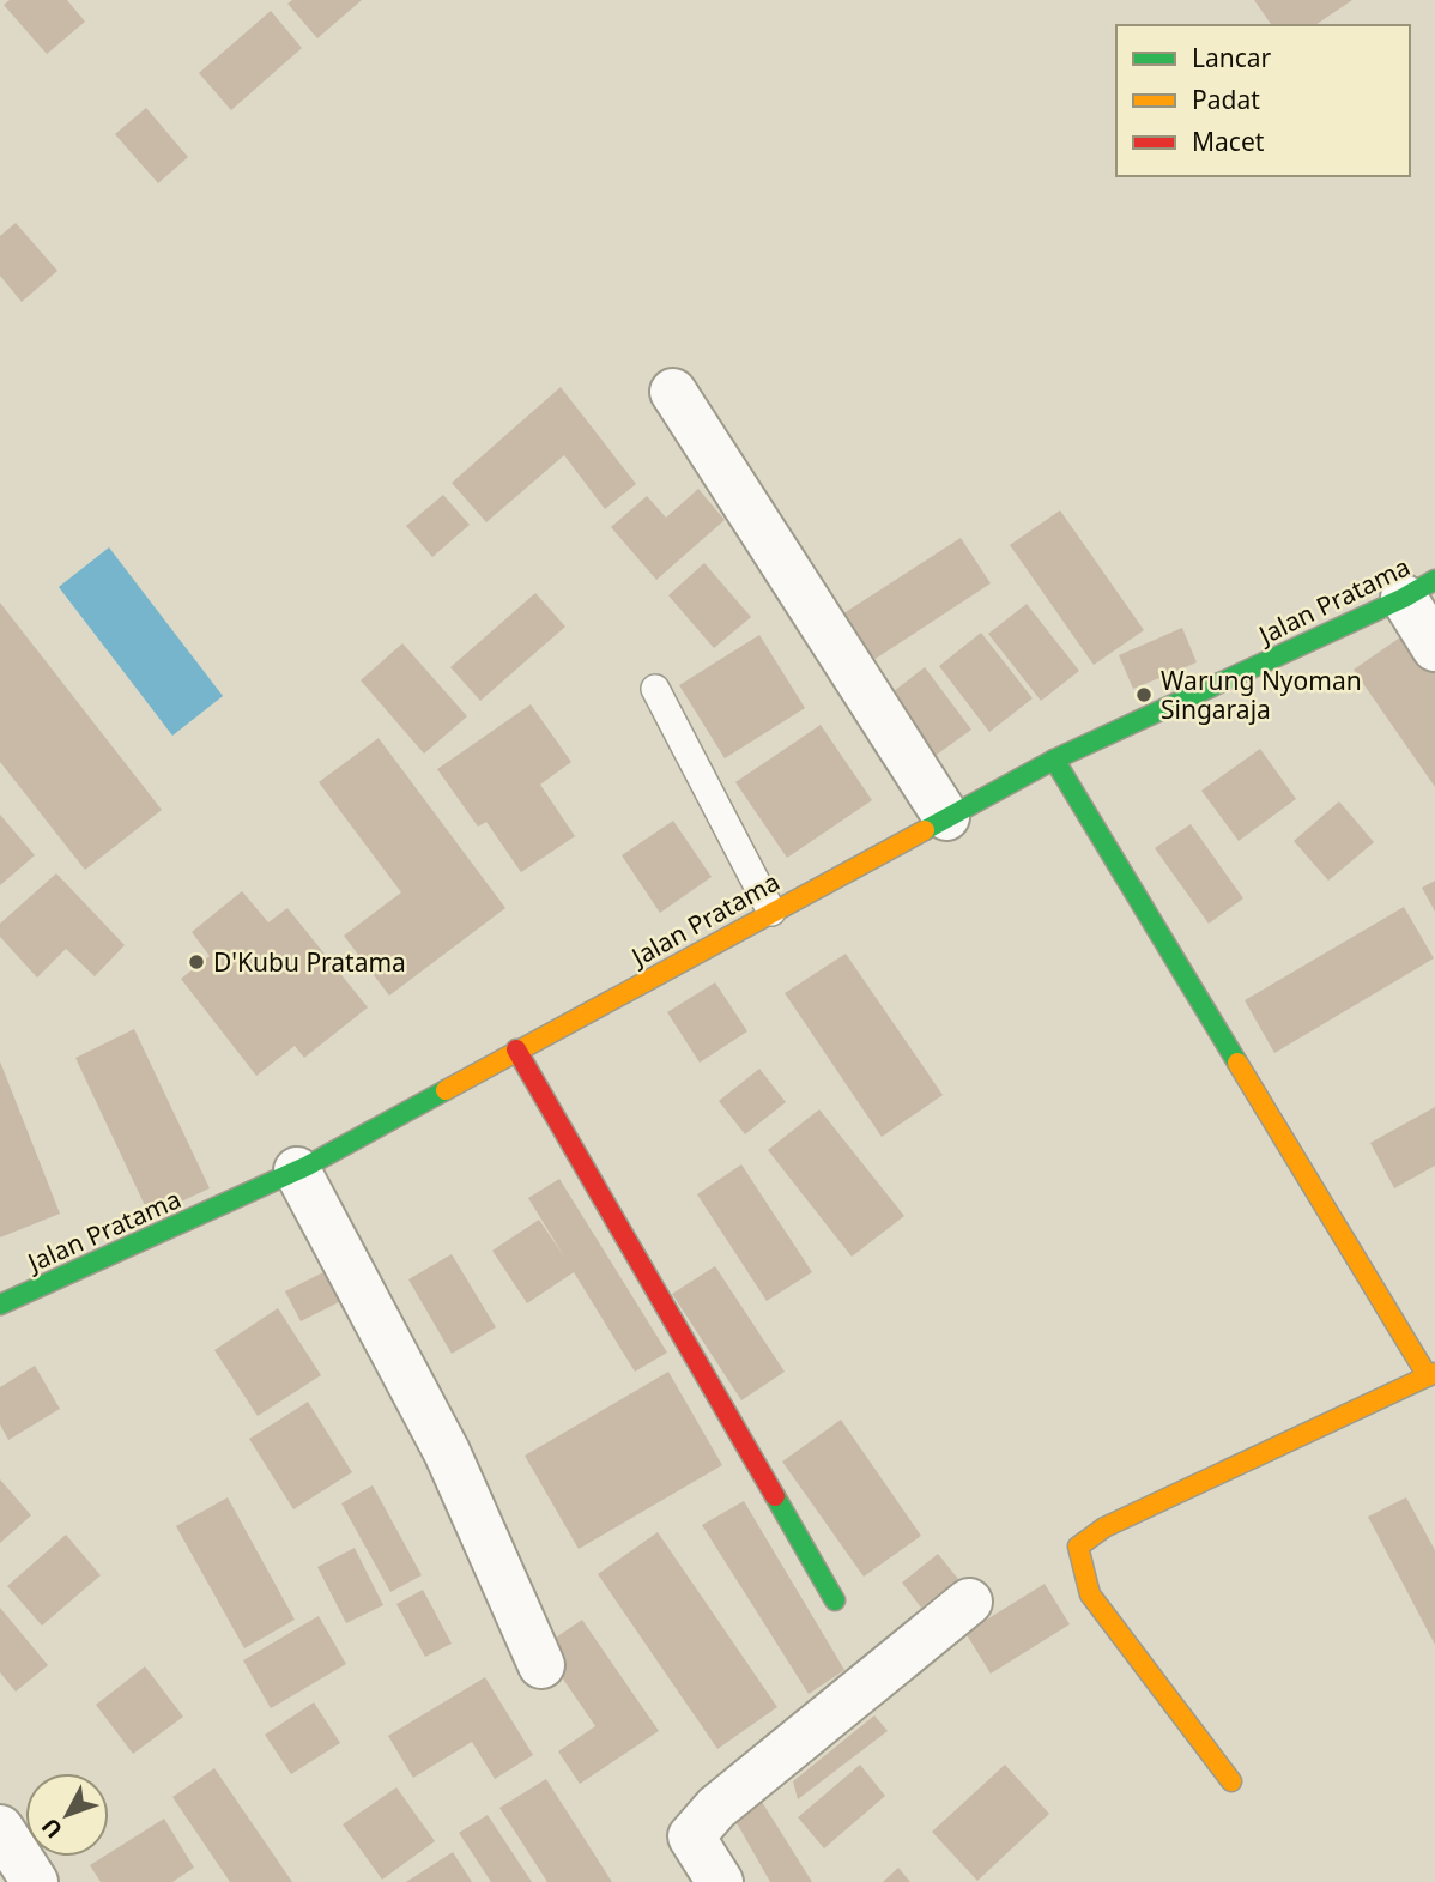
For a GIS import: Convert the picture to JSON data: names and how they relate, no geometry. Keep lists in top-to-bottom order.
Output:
{
  "streets": {
    "street": ["Jalan Pratama"]
  },
  "places": ["Warung Nyoman Singaraja", "D'Kubu Pratama"],
  "legend": ["Lancar", "Padat", "Macet"],
  "north": "bottom left"
}
